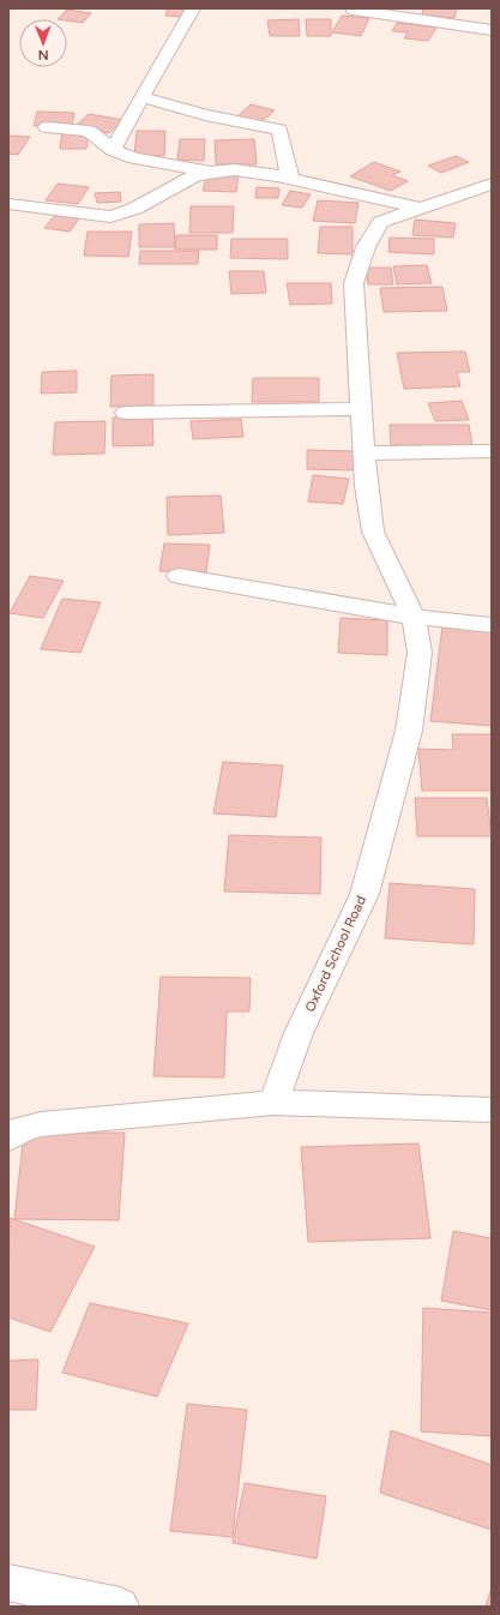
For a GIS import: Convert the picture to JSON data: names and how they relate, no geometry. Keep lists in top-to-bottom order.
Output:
{
  "streets": {
    "street": ["Oxford School Road"]
  },
  "north": "bottom"
}
